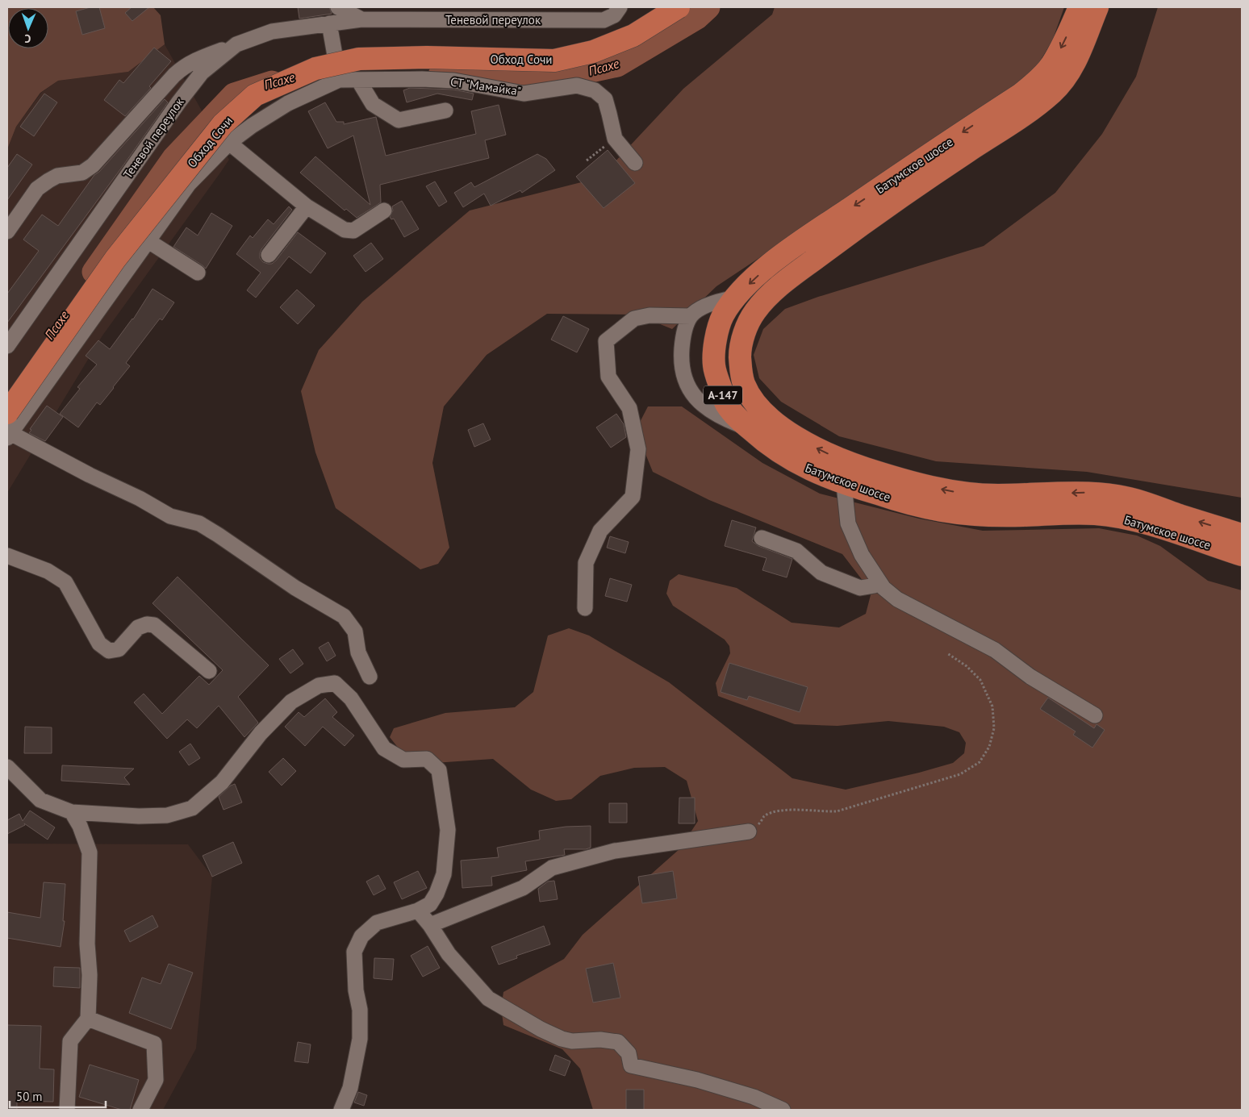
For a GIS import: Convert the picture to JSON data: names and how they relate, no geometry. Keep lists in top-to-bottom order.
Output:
{
  "streets": {
    "highway": ["Обход Сочи", "Батумское шоссе", "А-147"],
    "street": ["Теневой переулок", "СТ \"Мамайка\""]
  },
  "water": ["Псахе"],
  "scale_bar": "50 m",
  "north": "bottom"
}
